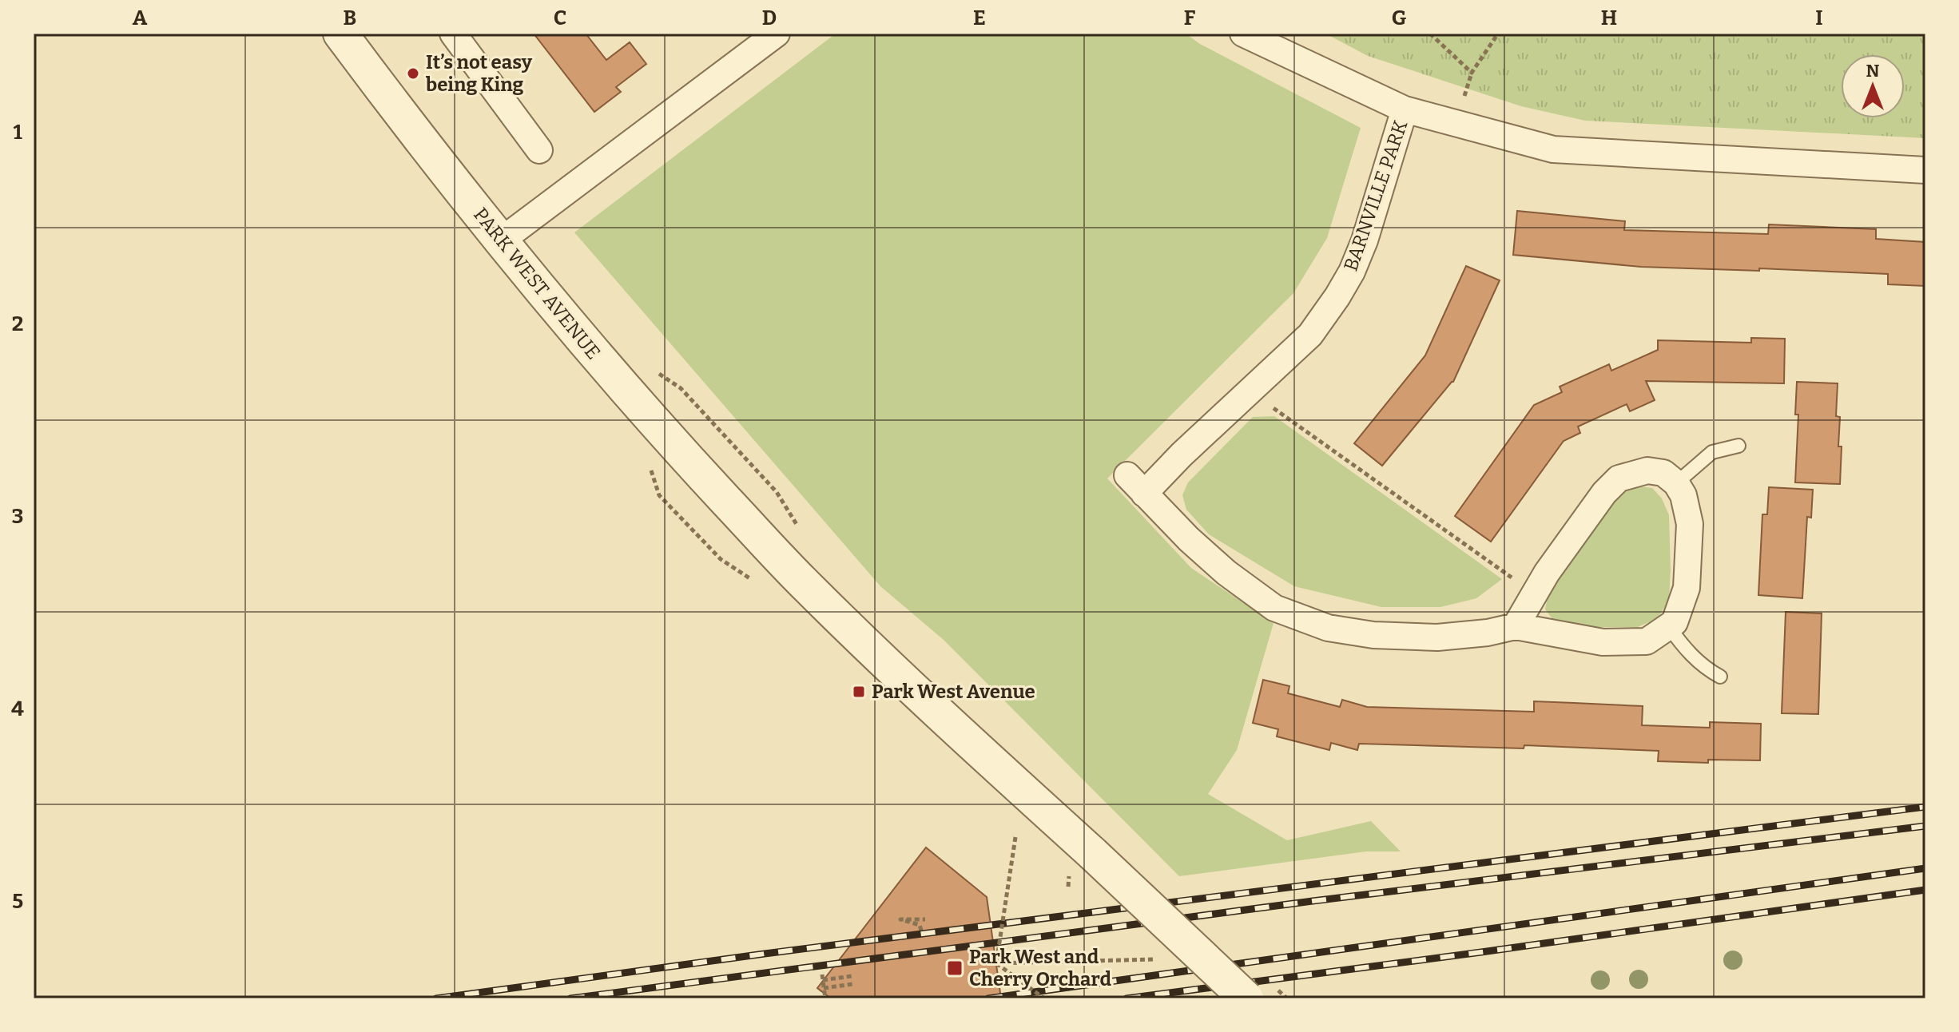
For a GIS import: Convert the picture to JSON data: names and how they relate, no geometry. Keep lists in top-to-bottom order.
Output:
{
  "streets": {
    "street": ["BARNVILLE PARK", "PARK WEST AVENUE"]
  },
  "places": {
    "other": ["It’s not easy being King"],
    "transit": ["Park West Avenue", "Park West and Cherry Orchard"]
  },
  "north": "top",
  "grid": {
    "columns": [
      "A",
      "B",
      "C",
      "D",
      "E",
      "F",
      "G",
      "H",
      "I"
    ],
    "rows": [
      "1",
      "2",
      "3",
      "4",
      "5"
    ]
  }
}
